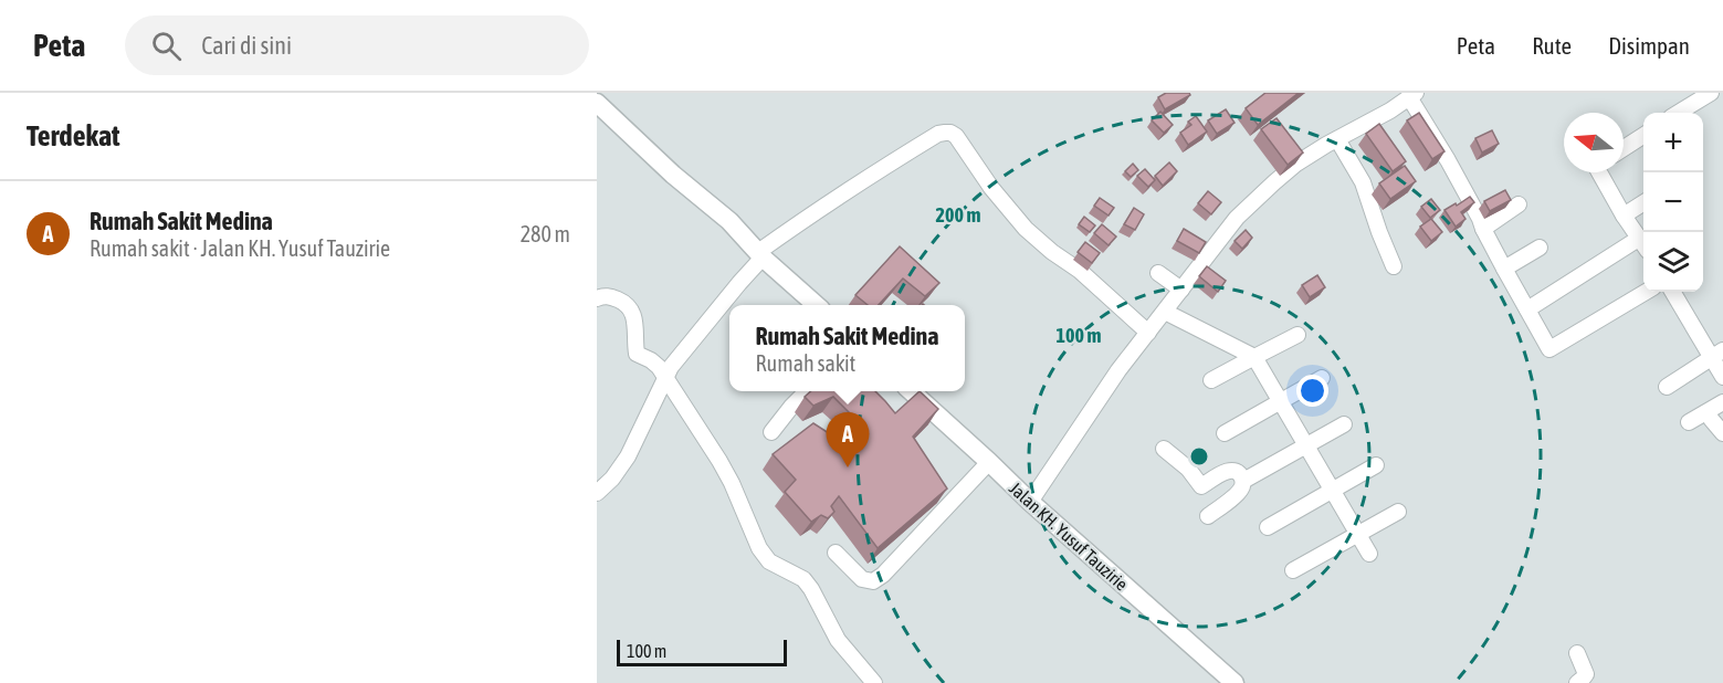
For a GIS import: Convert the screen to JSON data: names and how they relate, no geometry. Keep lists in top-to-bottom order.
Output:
{
  "streets": {
    "main road": ["Jalan KH. Yusuf Tauzirie"]
  },
  "scale_bar": "100 m",
  "north": "left",
  "page": {
    "header": "Peta",
    "search": "Cari di sini",
    "nav": ["Peta", "Rute", "Disimpan"],
    "heading": "Terdekat",
    "map_buttons": ["+", "−"],
    "list": [
      {
        "mark": "A",
        "name": "Rumah Sakit Medina",
        "note": "Rumah sakit · Jalan KH. Yusuf Tauzirie",
        "value": "280 m"
      }
    ],
    "popup": ["Rumah Sakit Medina", "Rumah sakit"],
    "pins": "A",
    "scale": "100 m"
  },
  "rings": ["200 m", "100 m"]
}
